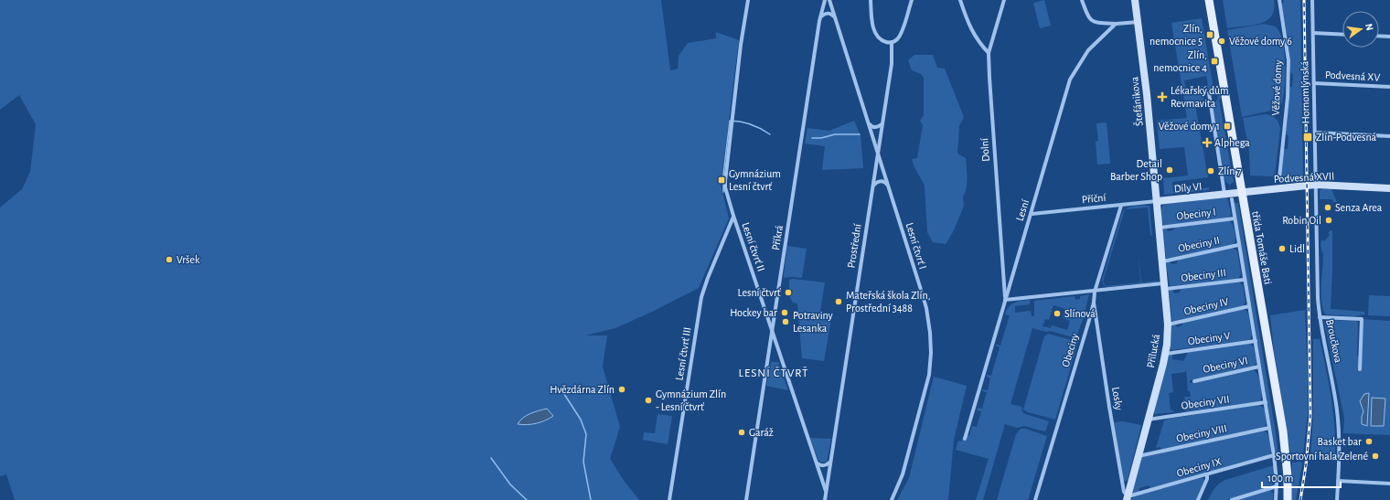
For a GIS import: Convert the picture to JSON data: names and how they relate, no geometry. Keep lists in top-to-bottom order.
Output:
{
  "streets": {
    "main road": ["třída Tomáše Bati"],
    "street": [
      "Podvesná XV",
      "Věžové domy",
      "Hornomlýnská",
      "Štefánikova",
      "Dolní",
      "Podvesná XVII",
      "Díly VI",
      "Příční",
      "Lesní",
      "Obeciny I",
      "Příkrá",
      "Obeciny II",
      "Prostřední",
      "Lesní čtvrť I",
      "Lesní čtvrť II",
      "Obeciny III",
      "Obeciny IV",
      "Obeciny V",
      "Broučkova",
      "Obeciny",
      "Přílucká",
      "Lesní čtvrť III",
      "Obeciny VI",
      "Losky",
      "Obeciny VII",
      "Obeciny VIII",
      "Obeciny IX"
    ]
  },
  "crossings": [
    ["Podvesná XV", "Hornomlýnská"],
    ["Hornomlýnská", "Podvesná XVII"],
    ["Hornomlýnská", "Broučkova"],
    ["Štefánikova", "Díly VI"],
    ["Štefánikova", "Příční"],
    ["Štefánikova", "Přílucká"],
    ["Dolní", "Lesní"],
    ["Podvesná XVII", "Díly VI"],
    ["Podvesná XVII", "třída Tomáše Bati"],
    ["Podvesná XVII", "Broučkova"],
    ["Díly VI", "Příční"],
    ["Díly VI", "třída Tomáše Bati"],
    ["Díly VI", "Přílucká"],
    ["Příční", "Lesní"],
    ["Příční", "Obeciny"],
    ["Příční", "Přílucká"],
    ["Obeciny I", "Přílucká"],
    ["Příkrá", "Lesní čtvrť II"],
    ["Obeciny II", "Přílucká"],
    ["Prostřední", "Lesní čtvrť I"],
    ["Prostřední", "Lesní čtvrť II"],
    ["Lesní čtvrť II", "Lesní čtvrť III"],
    ["Obeciny III", "Přílucká"],
    ["Obeciny IV", "Přílucká"],
    ["Obeciny V", "Přílucká"],
    ["Obeciny", "Losky"],
    ["Přílucká", "Losky"],
    ["Přílucká", "Obeciny VII"],
    ["Přílucká", "Obeciny VIII"],
    ["Přílucká", "Obeciny IX"],
    ["Losky", "Obeciny IX"]
  ],
  "districts": ["LESNÍ ČTVRŤ"],
  "places": {
    "transit": [
      "Zlín, nemocnice 5",
      "Zlín, nemocnice 4",
      "Věžové domy 1",
      "Zlín-Podvesná",
      "Gymnázium Lesní čtvrť"
    ],
    "other": [
      "Věžové domy 6",
      "Detail Barber Shop",
      "Zlín 7",
      "Senza Area",
      "Robin Oil",
      "Lidl",
      "Vršek",
      "Lesní čtvrť",
      "Mateřská škola Zlín, Prostřední 3488",
      "Hockey bar",
      "Slínová",
      "Potraviny Lesanka",
      "Hvězdárna Zlín",
      "Gymnázium Zlín - Lesní čtvrť",
      "Garáž",
      "Basket bar",
      "Sportovní hala Zelené"
    ],
    "health": ["Lékařský dům Revmavita", "Alphega"]
  },
  "scale_bar": "100 m",
  "north": "right"
}
